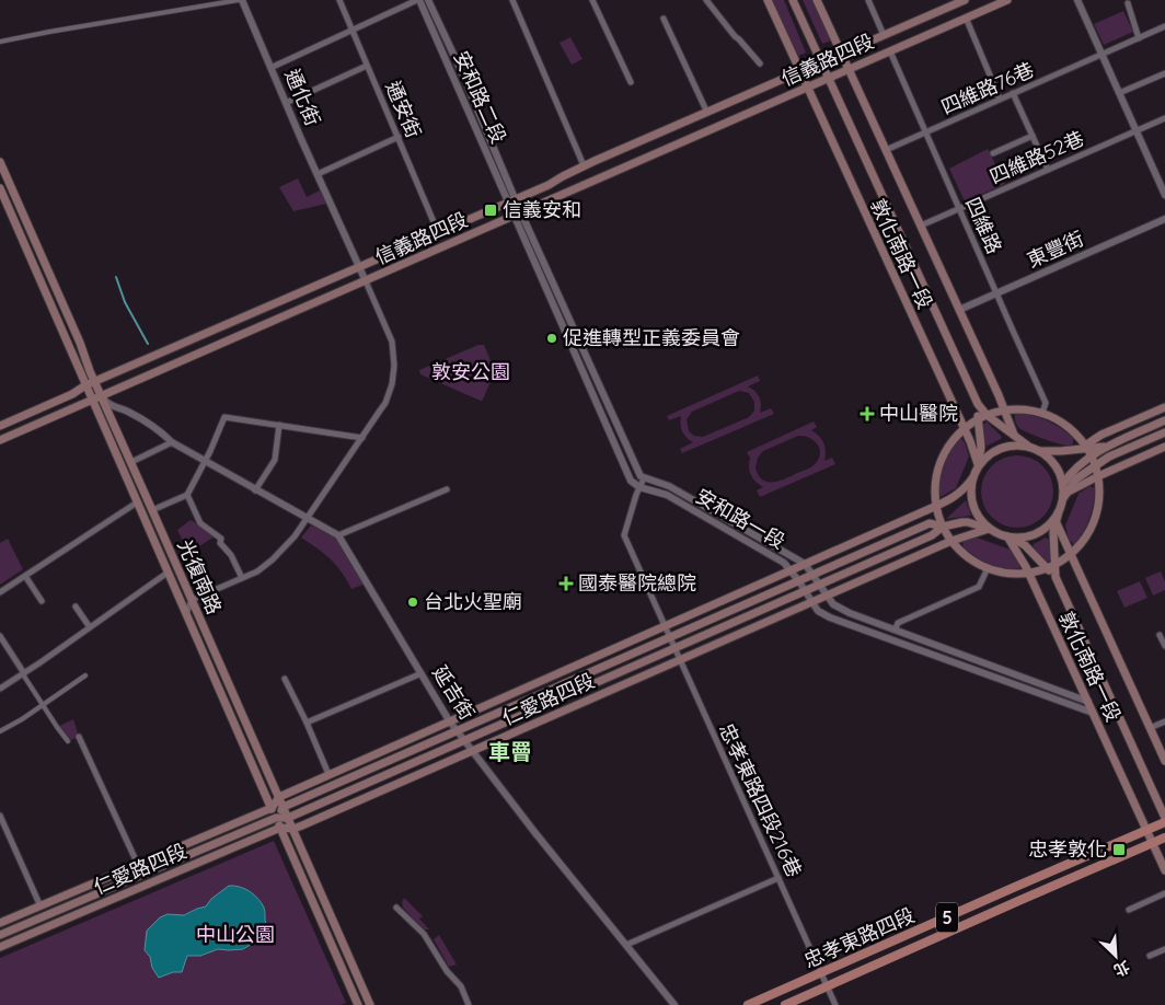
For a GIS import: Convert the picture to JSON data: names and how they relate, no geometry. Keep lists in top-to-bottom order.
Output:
{
  "streets": {
    "main road": [
      "信義路四段",
      "敦化南路一段",
      "光復南路",
      "仁愛路四段",
      "5",
      "忠孝東路四段"
    ],
    "street": [
      "四維路76巷",
      "通化街",
      "安和路二段",
      "通安街",
      "四維路52巷",
      "四維路",
      "東豐街",
      "安和路一段",
      "延吉街",
      "忠孝東路四段216巷"
    ]
  },
  "crossings": [
    ["信義路四段", "通化街"],
    ["信義路四段", "安和路二段"],
    ["信義路四段", "通安街"],
    ["信義路四段", "四維路"],
    ["信義路四段", "敦化南路一段"],
    ["信義路四段", "光復南路"],
    ["四維路76巷", "四維路"],
    ["四維路76巷", "敦化南路一段"],
    ["四維路52巷", "四維路"],
    ["四維路52巷", "敦化南路一段"],
    ["四維路", "東豐街"],
    ["東豐街", "敦化南路一段"],
    ["敦化南路一段", "安和路一段"],
    ["敦化南路一段", "仁愛路四段"],
    ["敦化南路一段", "忠孝東路四段"],
    ["安和路一段", "仁愛路四段"],
    ["安和路一段", "忠孝東路四段216巷"],
    ["光復南路", "仁愛路四段"],
    ["延吉街", "仁愛路四段"],
    ["仁愛路四段", "忠孝東路四段216巷"],
    ["忠孝東路四段216巷", "忠孝東路四段"]
  ],
  "districts": ["車罾"],
  "parks": ["敦安公園", "中山公園"],
  "places": {
    "transit": ["信義安和", "忠孝敦化"],
    "other": ["促進轉型正義委員會", "台北火聖廟"],
    "health": ["中山醫院", "國泰醫院總院"]
  },
  "north": "bottom right"
}
